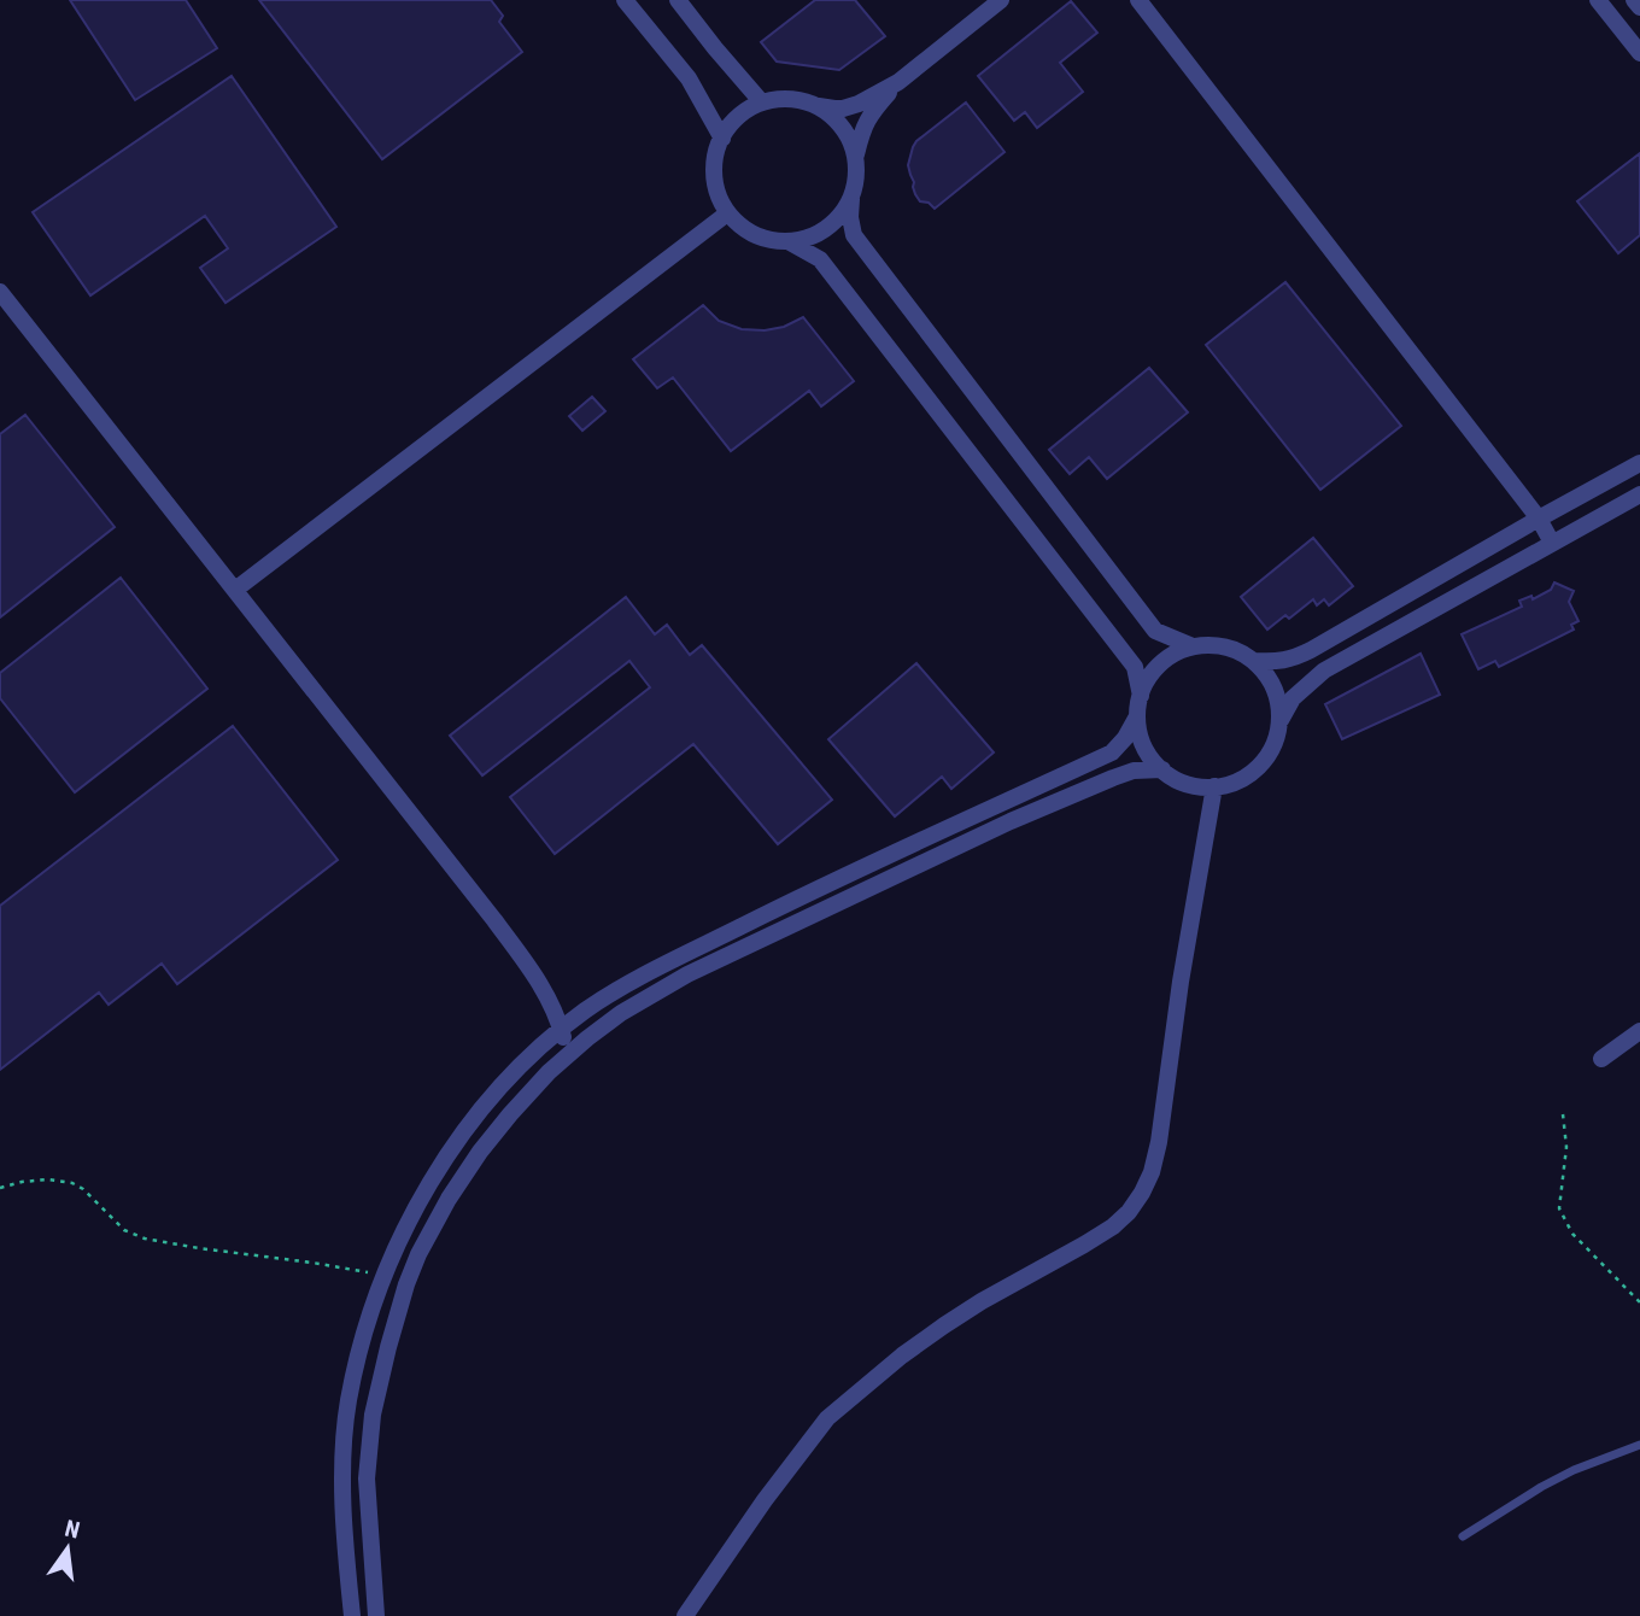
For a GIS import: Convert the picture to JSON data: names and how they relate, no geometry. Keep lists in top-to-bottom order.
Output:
{
  "north": "top"
}
